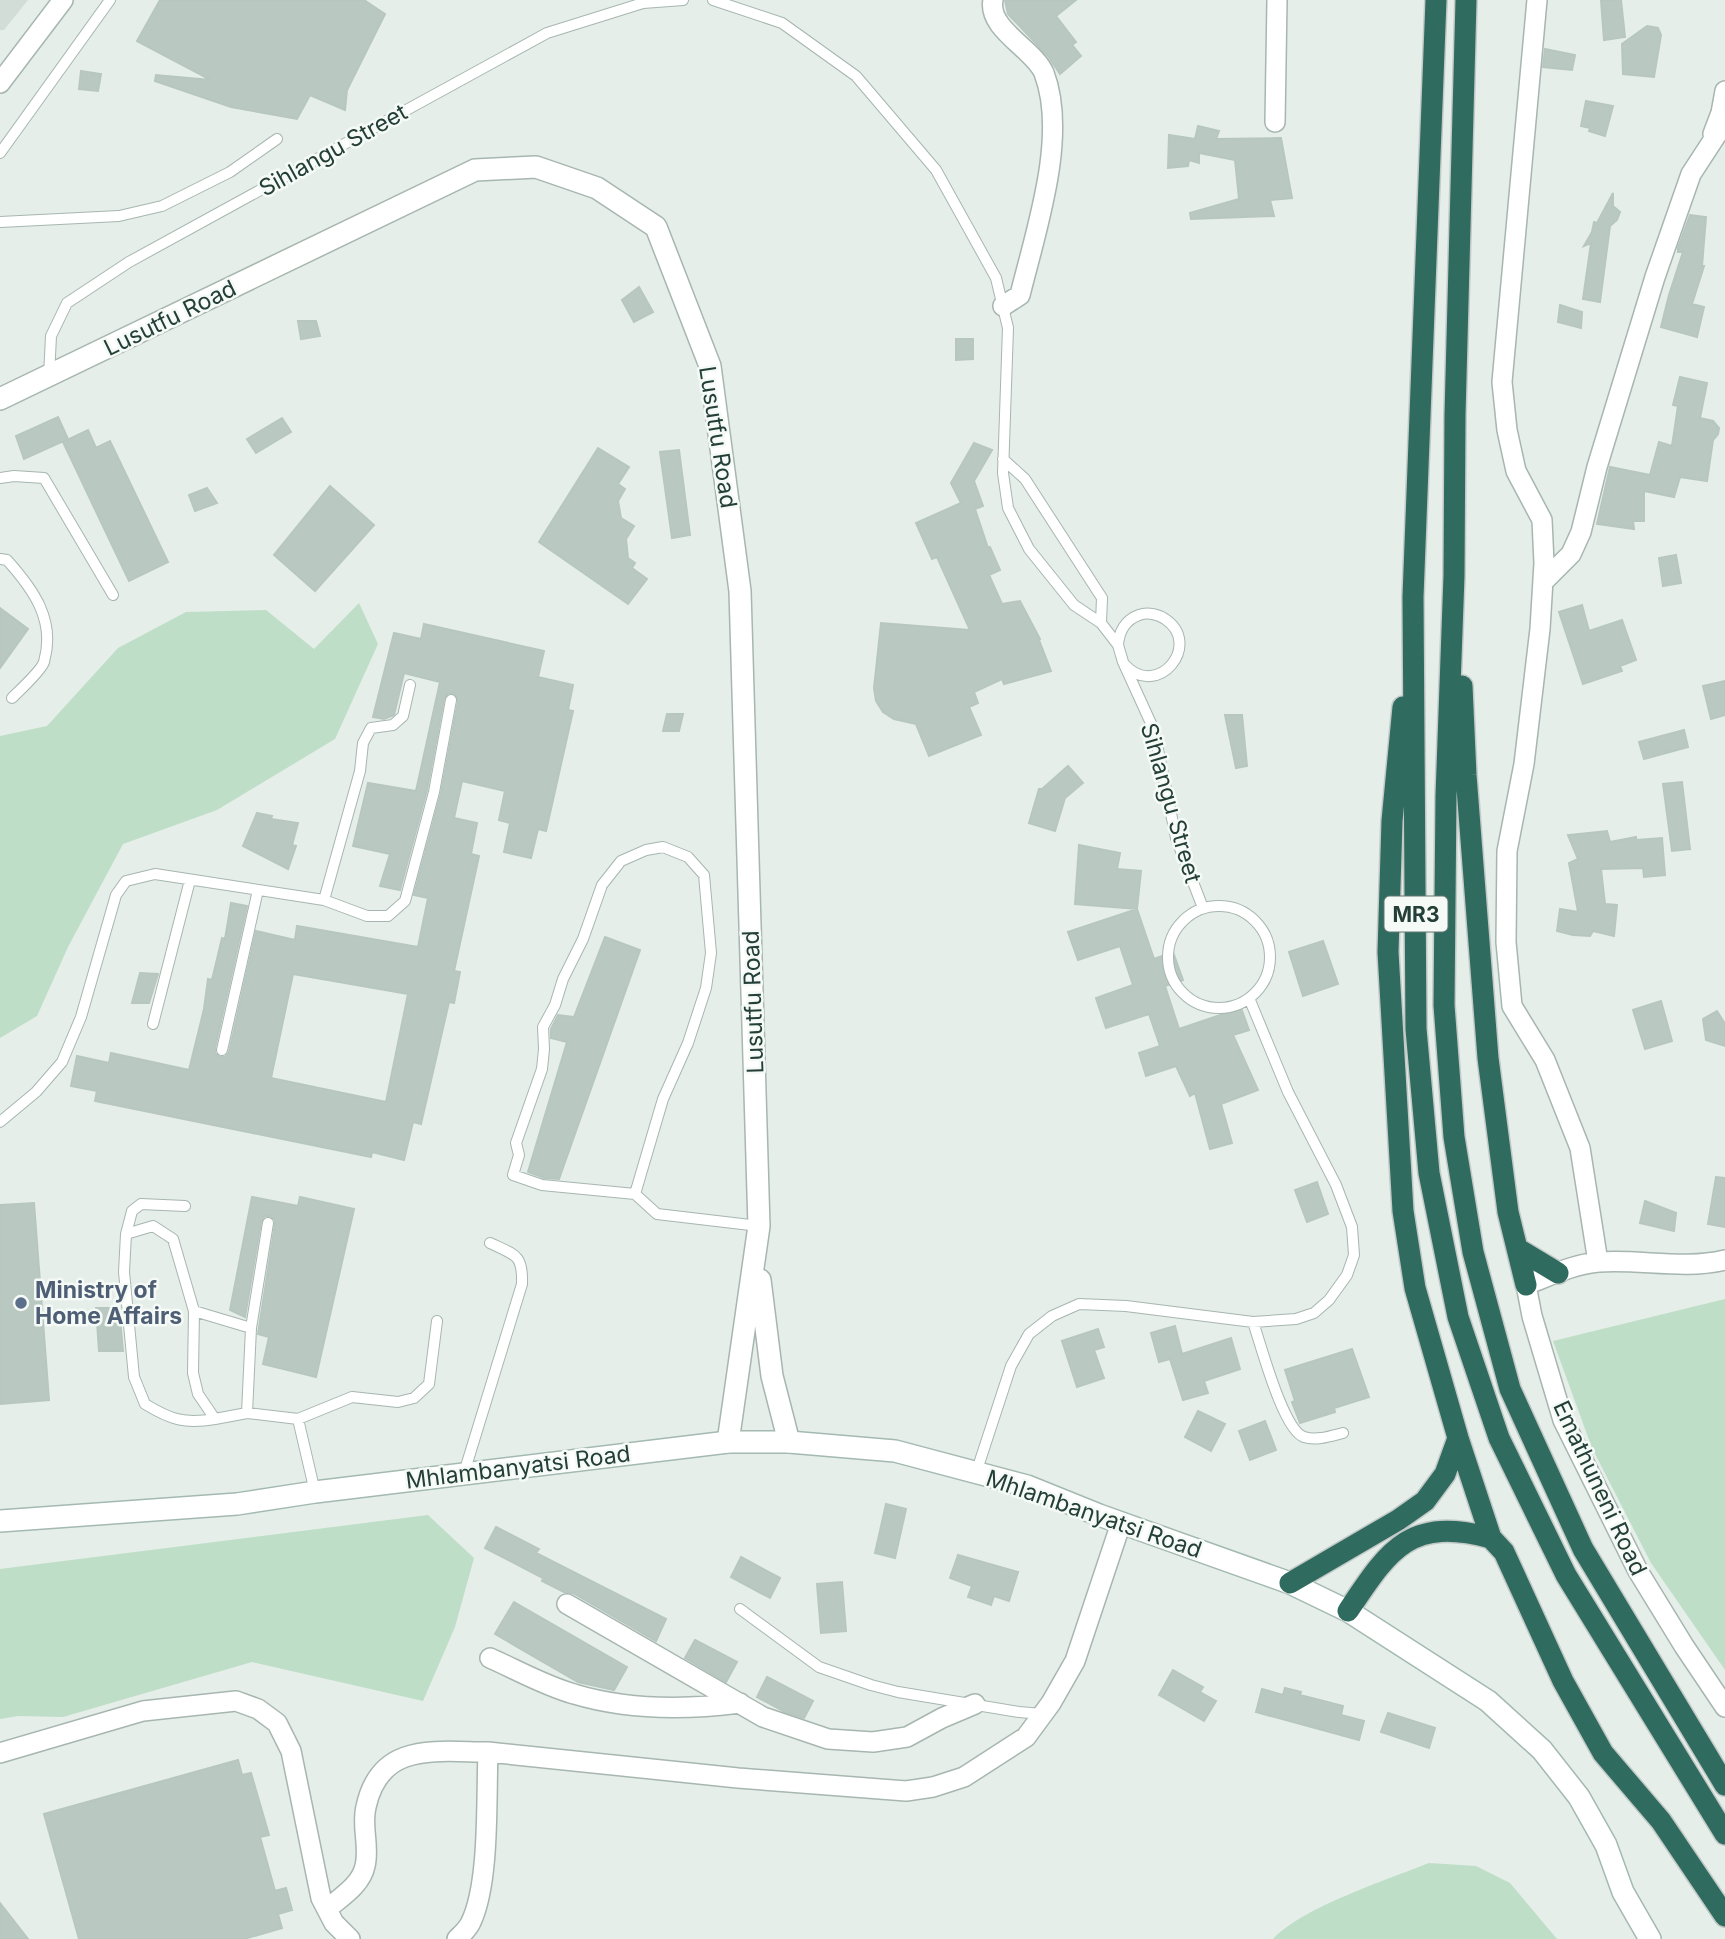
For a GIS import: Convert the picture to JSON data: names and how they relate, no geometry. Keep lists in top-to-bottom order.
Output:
{
  "streets": {
    "highway": ["MR3"],
    "street": ["Lusutfu Road", "Mhlambanyatsi Road", "Emathuneni Road"],
    "lane": ["Sihlangu Street"]
  },
  "crossings": [
    ["Sihlangu Street", "Lusutfu Road"],
    ["Lusutfu Road", "Mhlambanyatsi Road"]
  ],
  "places": ["Ministry of Home Affairs"]
}
